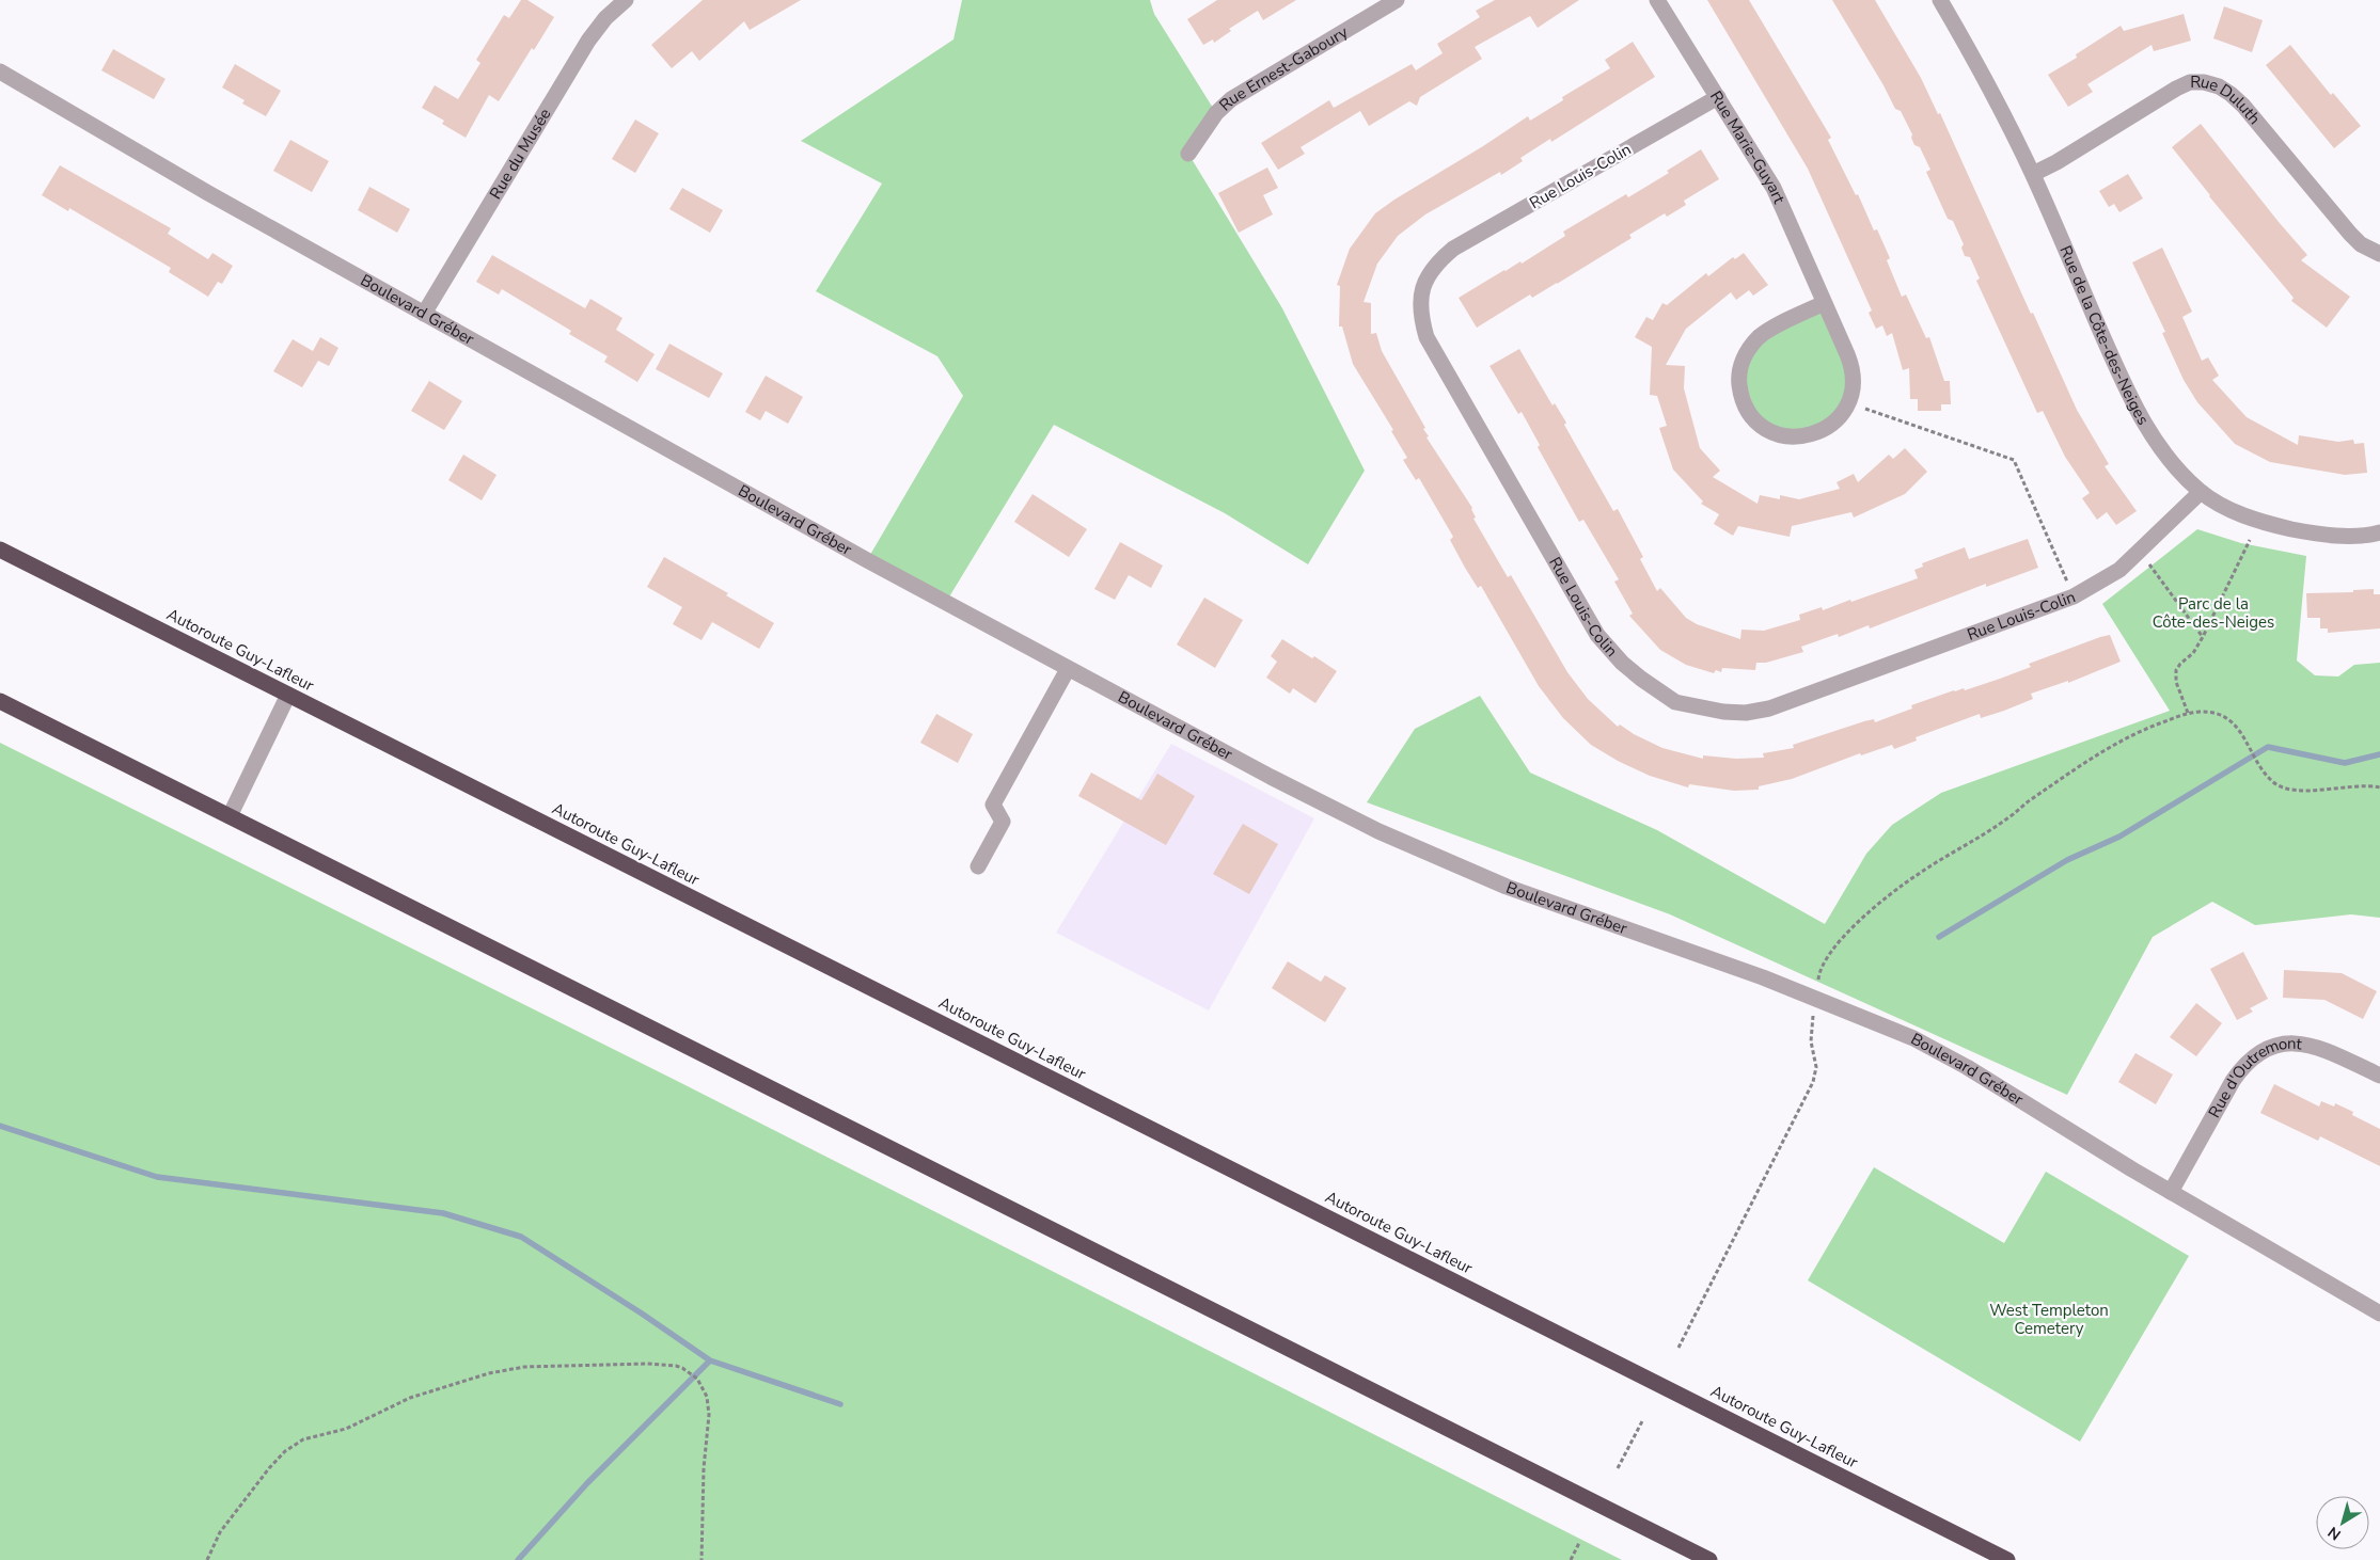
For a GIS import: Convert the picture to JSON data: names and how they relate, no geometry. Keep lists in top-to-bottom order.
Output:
{
  "streets": {
    "highway": ["Autoroute Guy-Lafleur"],
    "street": [
      "Rue Ernest-Gaboury",
      "Rue Duluth",
      "Rue Marie-Guyart",
      "Rue du Musée",
      "Rue Louis-Colin",
      "Boulevard Gréber",
      "Rue de la Côte-des-Neiges",
      "Rue d'Outremont"
    ]
  },
  "crossings": [
    ["Rue Duluth", "Rue de la Côte-des-Neiges"],
    ["Rue Marie-Guyart", "Rue Louis-Colin"],
    ["Rue du Musée", "Boulevard Gréber"],
    ["Rue Louis-Colin", "Rue de la Côte-des-Neiges"],
    ["Boulevard Gréber", "Rue d'Outremont"]
  ],
  "parks": ["Parc de la Côte-des-Neiges", "West Templeton Cemetery"],
  "north": "bottom left"
}
